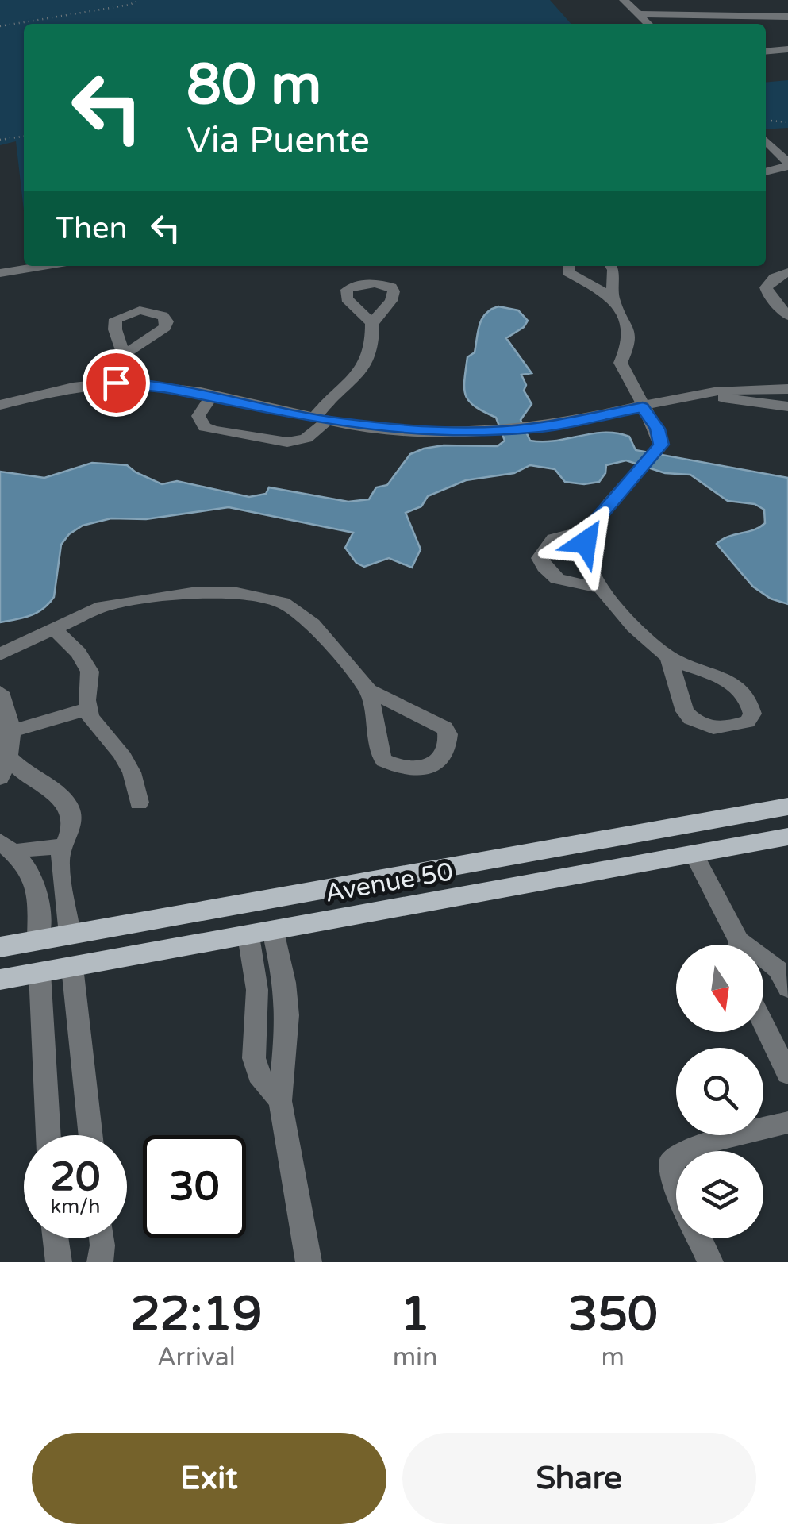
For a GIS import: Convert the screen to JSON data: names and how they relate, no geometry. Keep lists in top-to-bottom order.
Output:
{
  "streets": {
    "main road": ["Avenue 50"]
  },
  "north": "bottom",
  "page": {
    "turn": ["80 m", "Via Puente"],
    "then": "Then",
    "speed": "20 km/h",
    "limit": "30",
    "eta": [
      "22:19",
      "Arrival",
      "1",
      "min",
      "350",
      "m"
    ],
    "buttons": ["Exit", "Share"]
  }
}
